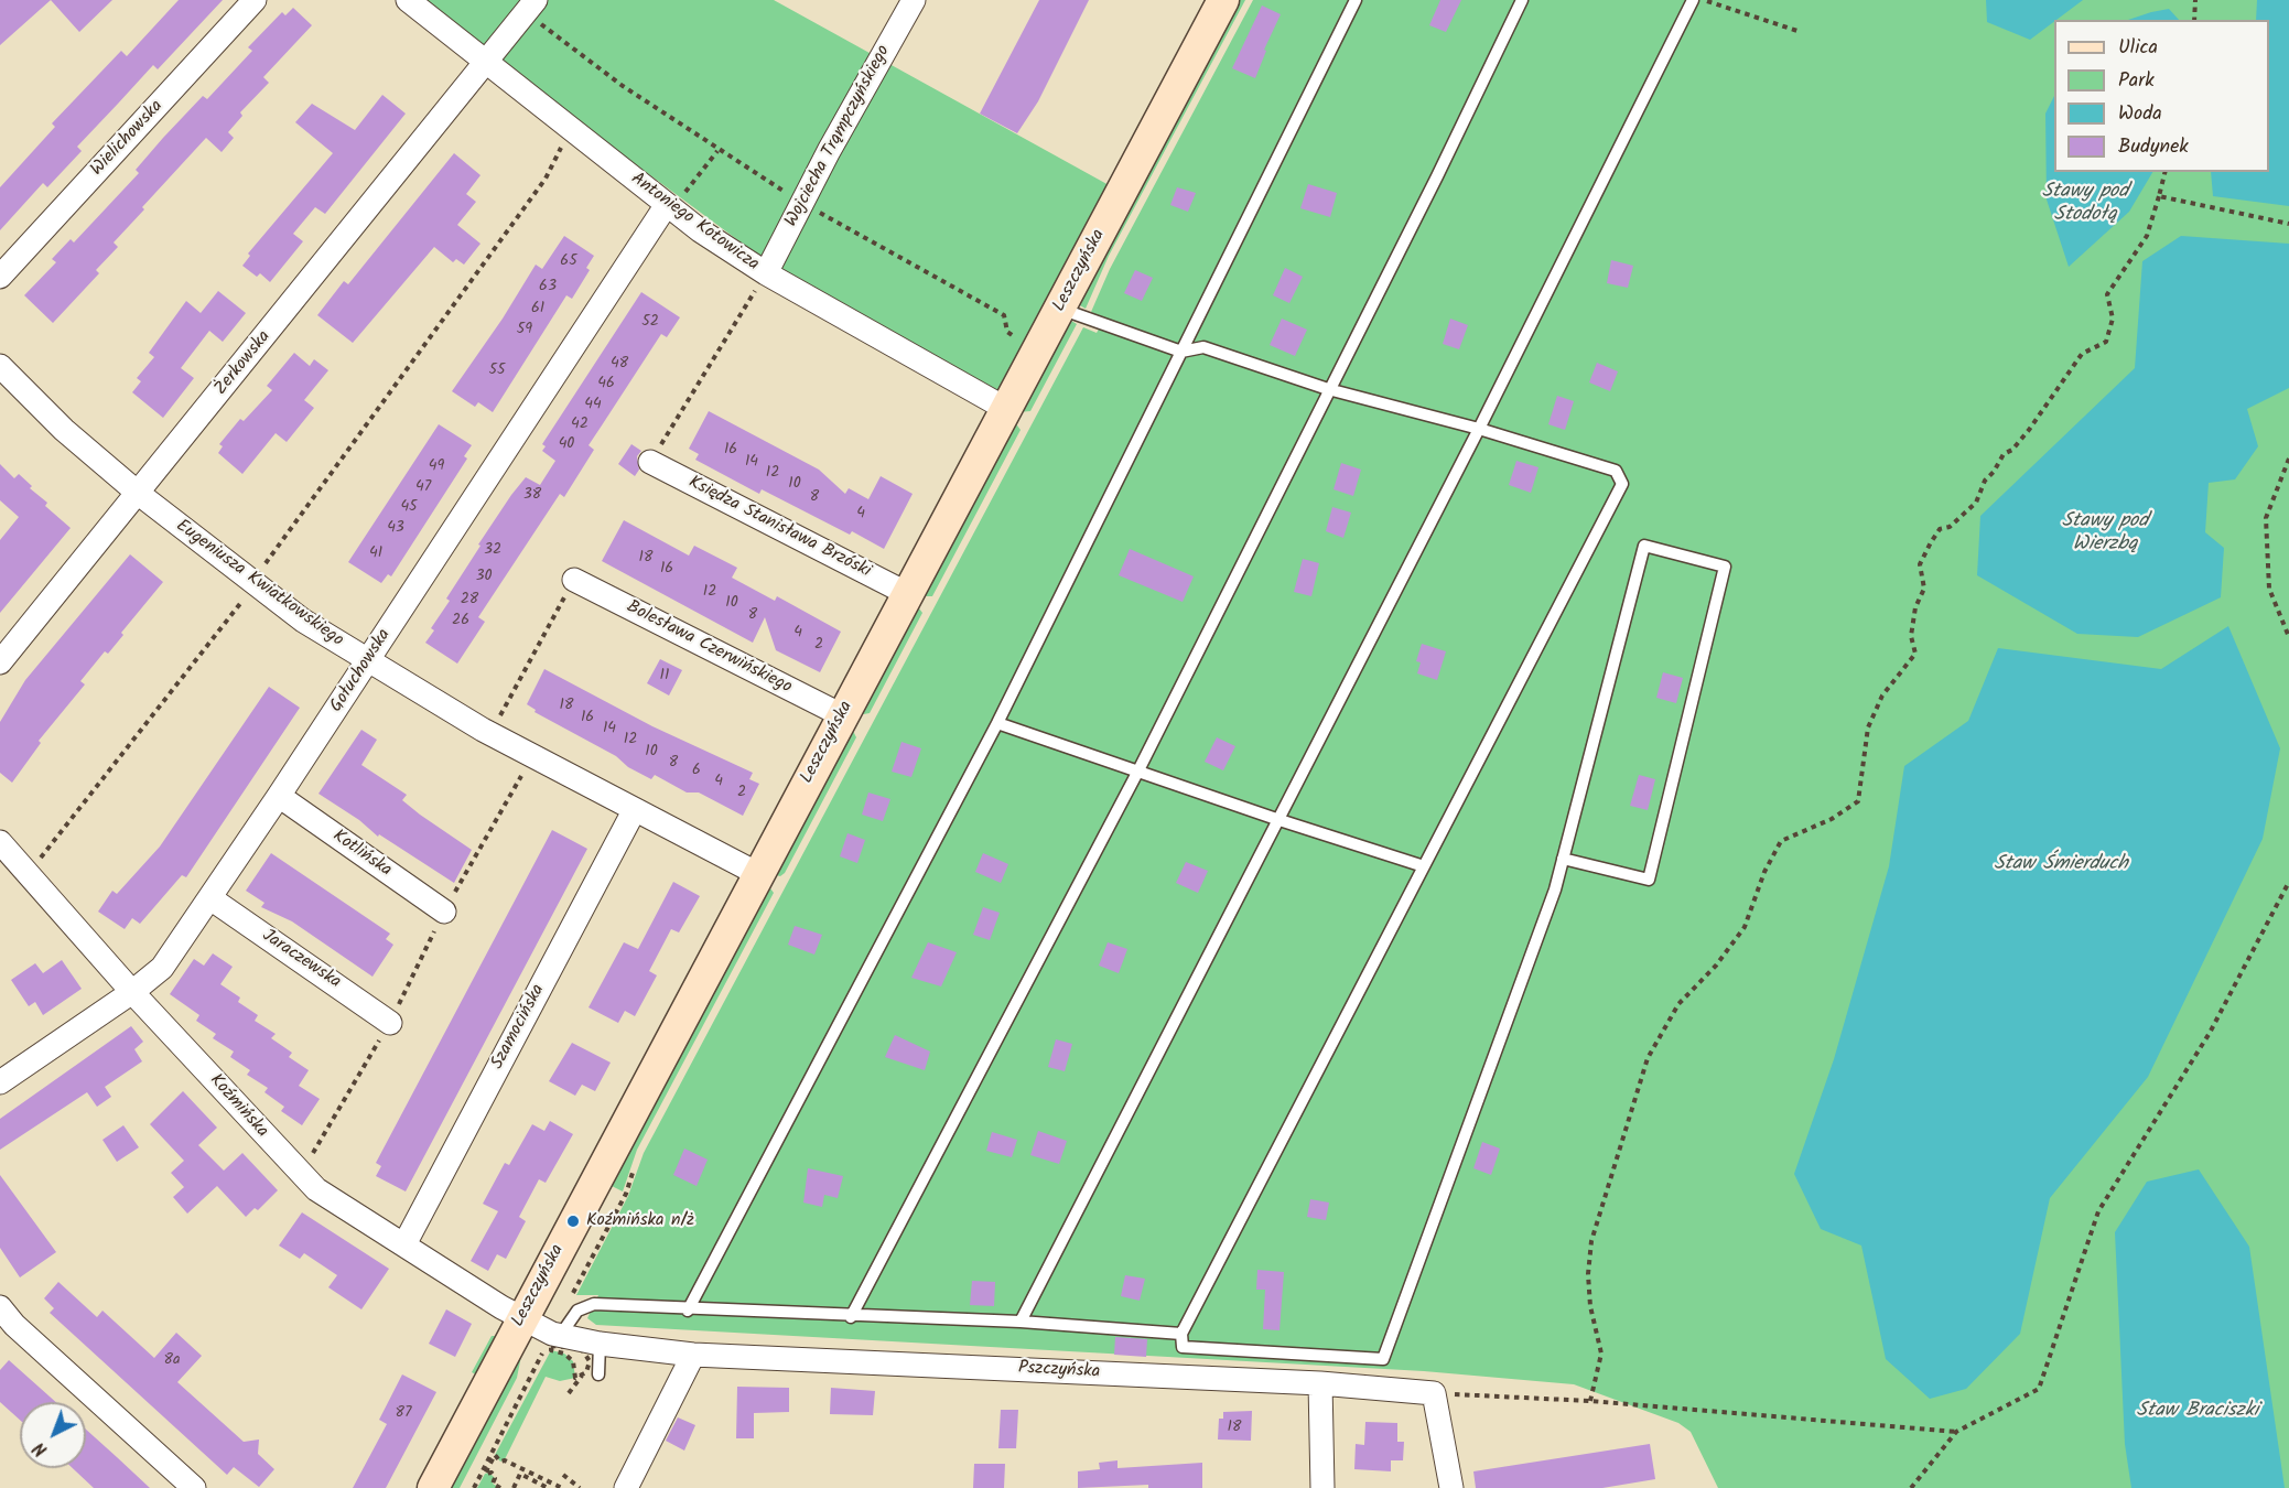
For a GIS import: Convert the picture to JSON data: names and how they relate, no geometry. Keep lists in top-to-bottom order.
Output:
{
  "streets": {
    "street": [
      "Wojciecha Trąmpczyńskiego",
      "Wielichowska",
      "Antoniego Kotowicza",
      "Leszczyńska",
      "Żerkowska",
      "Księdza Stanisława Brzóski",
      "Eugeniusza Kwiatkowskiego",
      "Bolesława Czerwińskiego",
      "Gołuchowska",
      "Kotlińska",
      "Jaraczewska",
      "Szamocińska",
      "Koźmińska",
      "Pszczyńska"
    ]
  },
  "crossings": [
    ["Wojciecha Trąmpczyńskiego", "Antoniego Kotowicza"],
    ["Antoniego Kotowicza", "Leszczyńska"],
    ["Antoniego Kotowicza", "Żerkowska"],
    ["Antoniego Kotowicza", "Gołuchowska"],
    ["Leszczyńska", "Księdza Stanisława Brzóski"],
    ["Leszczyńska", "Eugeniusza Kwiatkowskiego"],
    ["Leszczyńska", "Bolesława Czerwińskiego"],
    ["Leszczyńska", "Koźmińska"],
    ["Leszczyńska", "Pszczyńska"],
    ["Żerkowska", "Eugeniusza Kwiatkowskiego"],
    ["Eugeniusza Kwiatkowskiego", "Gołuchowska"],
    ["Eugeniusza Kwiatkowskiego", "Szamocińska"],
    ["Gołuchowska", "Kotlińska"],
    ["Gołuchowska", "Jaraczewska"],
    ["Gołuchowska", "Koźmińska"],
    ["Szamocińska", "Koźmińska"],
    ["Koźmińska", "Pszczyńska"]
  ],
  "water": [
    "Stawy pod Stodołą",
    "Stawy pod Wierzbą",
    "Staw Śmierduch",
    "Staw Braciszki"
  ],
  "places": ["Koźmińska n/ż"],
  "house_numbers": [
    "65",
    "63",
    "61",
    "52",
    "59",
    "48",
    "55",
    "46",
    "44",
    "42",
    "40",
    "16",
    "14",
    "49",
    "12",
    "10",
    "47",
    "38",
    "8",
    "45",
    "4",
    "43",
    "32",
    "41",
    "18",
    "16",
    "30",
    "12",
    "28",
    "10",
    "8",
    "26",
    "4",
    "2",
    "11",
    "18",
    "16",
    "14",
    "12",
    "10",
    "8",
    "6",
    "4",
    "2",
    "8a",
    "87",
    "18"
  ],
  "legend": [
    "Ulica",
    "Park",
    "Woda",
    "Budynek"
  ],
  "north": "bottom left"
}
